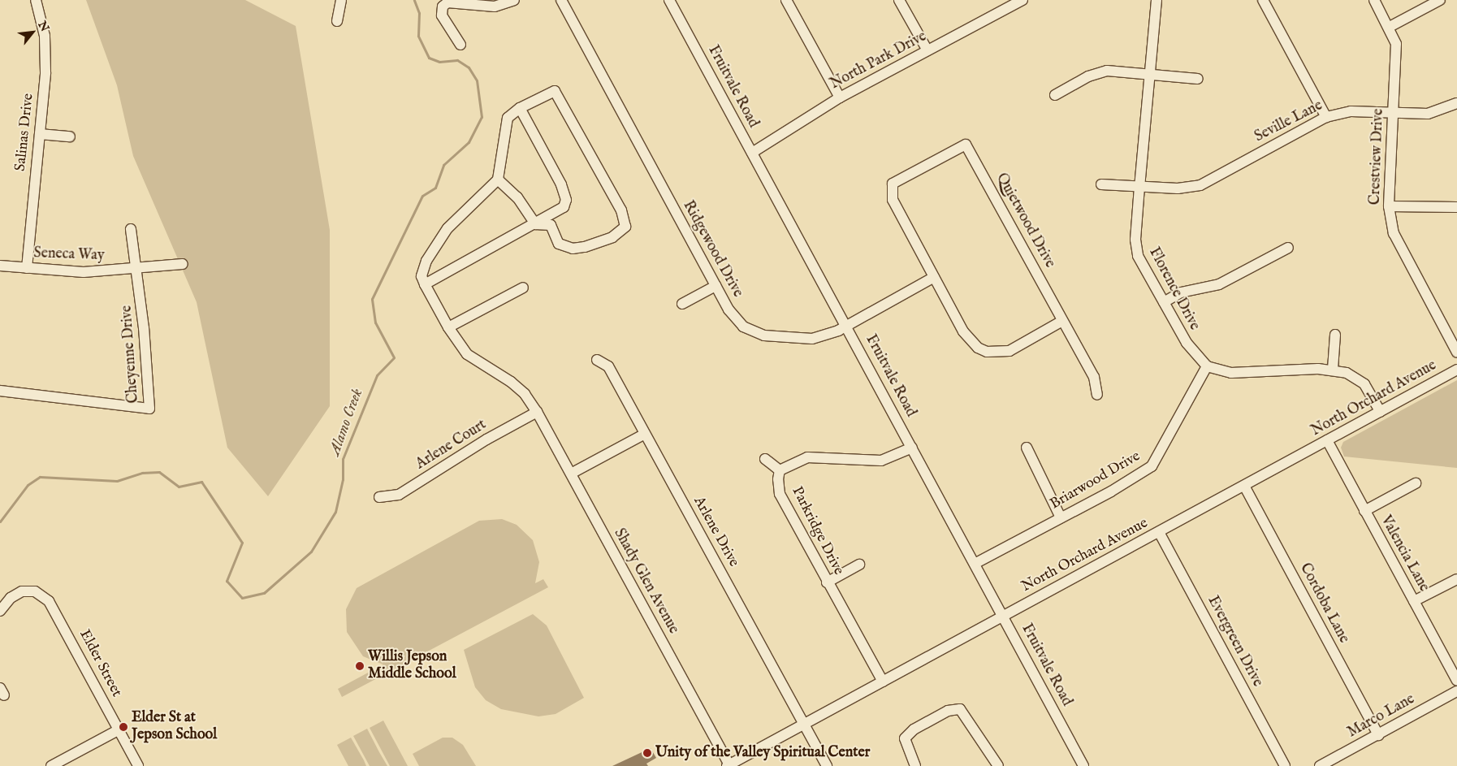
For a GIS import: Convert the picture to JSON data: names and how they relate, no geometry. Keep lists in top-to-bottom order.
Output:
{
  "streets": {
    "street": [
      "North Park Drive",
      "Fruitvale Road",
      "Seville Lane",
      "Salinas Drive",
      "Crestview Drive",
      "Quietwood Drive",
      "Ridgewood Drive",
      "Seneca Way",
      "Florence Drive",
      "Cheyenne Drive",
      "North Orchard Avenue",
      "Arlene Court",
      "Briarwood Drive",
      "Parkridge Drive",
      "Arlene Drive",
      "Valencia Lane",
      "Shady Glen Avenue",
      "Cordoba Lane",
      "Evergreen Drive",
      "Elder Street",
      "Marco Lane"
    ]
  },
  "crossings": [
    ["North Park Drive", "Fruitvale Road"],
    ["Fruitvale Road", "Ridgewood Drive"],
    ["Fruitvale Road", "North Orchard Avenue"],
    ["Fruitvale Road", "Briarwood Drive"],
    ["Seville Lane", "Crestview Drive"],
    ["Seville Lane", "Florence Drive"],
    ["Salinas Drive", "Seneca Way"],
    ["Quietwood Drive", "Ridgewood Drive"],
    ["Seneca Way", "Cheyenne Drive"],
    ["Florence Drive", "Briarwood Drive"],
    ["North Orchard Avenue", "Parkridge Drive"],
    ["North Orchard Avenue", "Arlene Drive"],
    ["North Orchard Avenue", "Valencia Lane"],
    ["North Orchard Avenue", "Shady Glen Avenue"],
    ["North Orchard Avenue", "Cordoba Lane"],
    ["North Orchard Avenue", "Evergreen Drive"],
    ["Arlene Court", "Shady Glen Avenue"],
    ["Cordoba Lane", "Marco Lane"]
  ],
  "water": ["Alamo Creek"],
  "places": ["Willis Jepson Middle School", "Elder St at Jepson School", "Unity of the Valley Spiritual Center"],
  "north": "top right"
}
